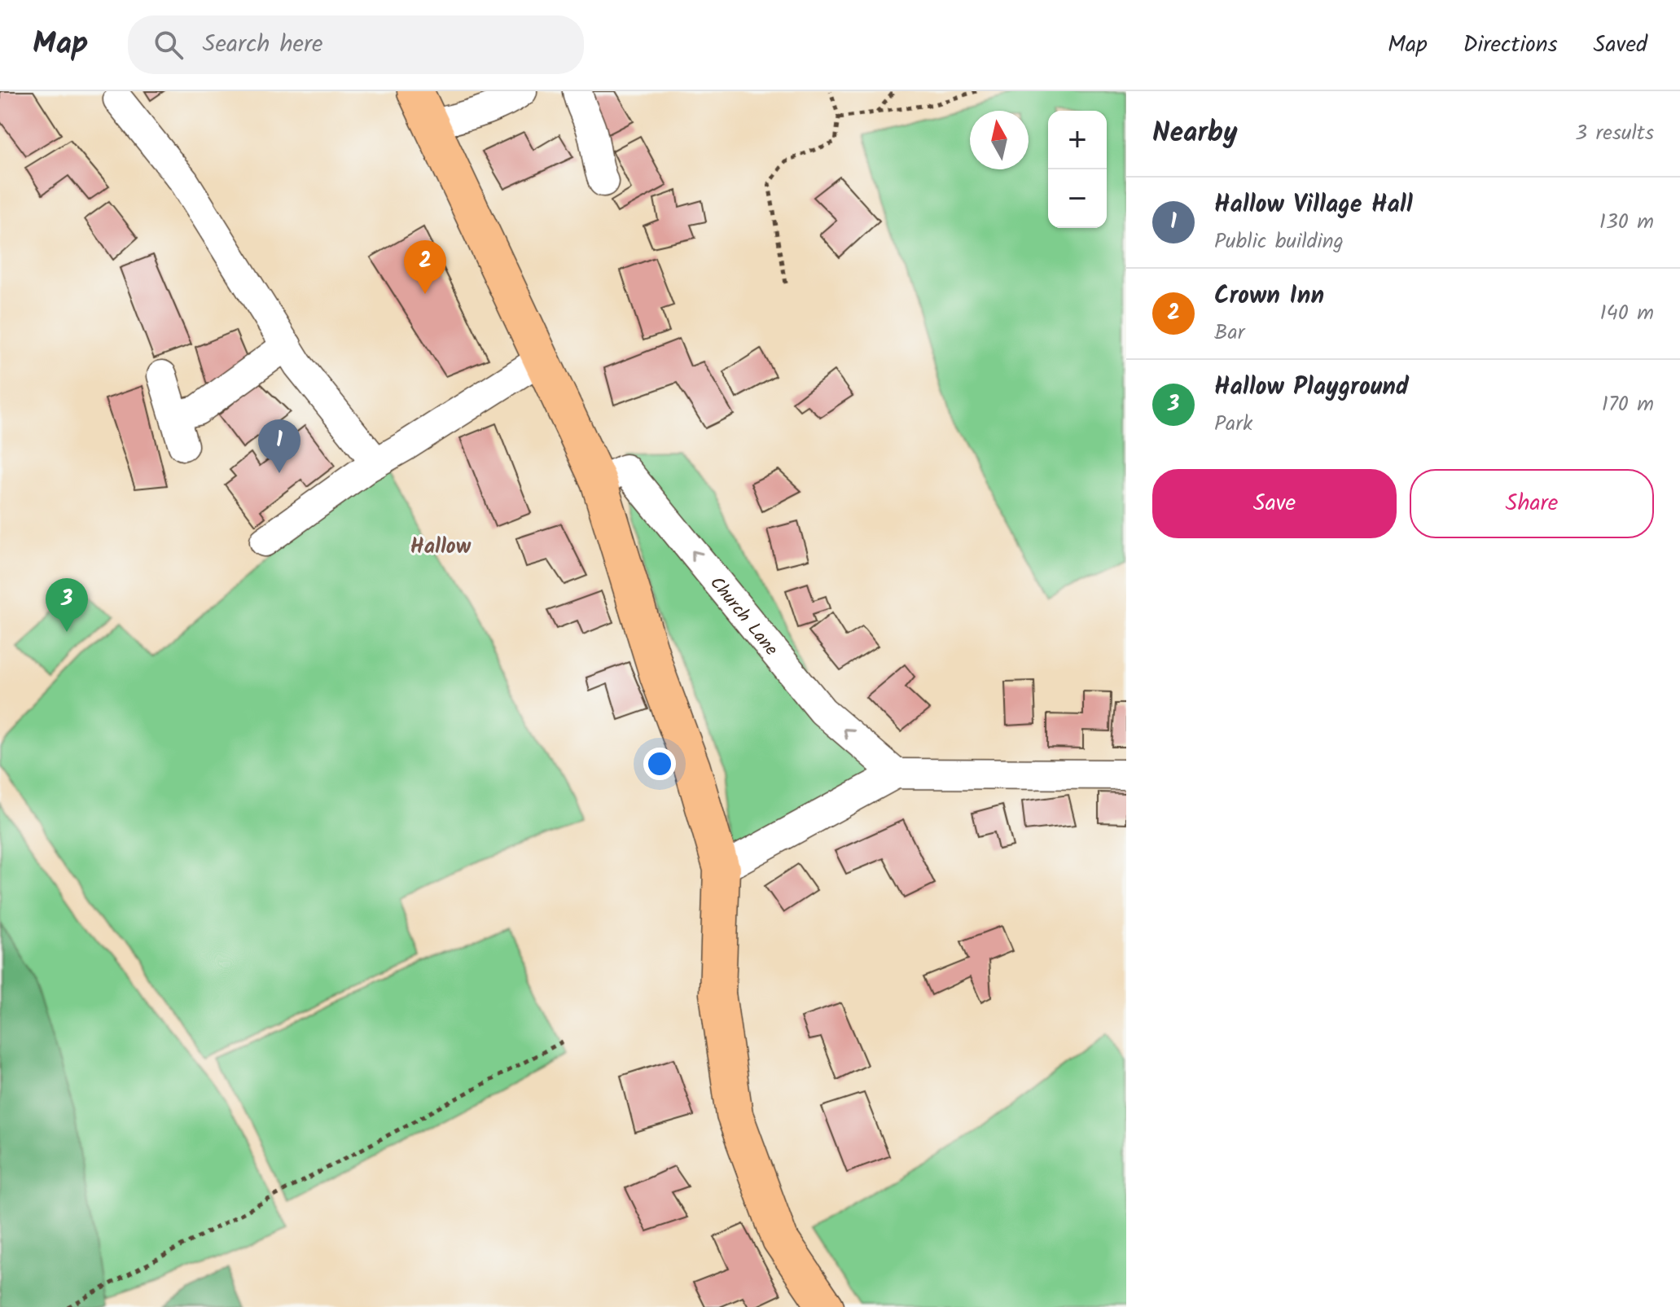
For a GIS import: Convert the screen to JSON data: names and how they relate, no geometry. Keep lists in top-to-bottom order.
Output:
{
  "streets": {
    "street": ["Church Lane"]
  },
  "one_way": ["Church Lane"],
  "districts": ["Hallow"],
  "north": "top",
  "page": {
    "header": "Map",
    "search": "Search here",
    "nav": ["Map", "Directions", "Saved"],
    "heading": ["Nearby", "3 results"],
    "map_buttons": ["+", "−"],
    "list": [
      {
        "mark": "1",
        "name": "Hallow Village Hall",
        "note": "Public building",
        "value": "130 m"
      },
      {
        "mark": "2",
        "name": "Crown Inn",
        "note": "Bar",
        "value": "140 m"
      },
      {
        "mark": "3",
        "name": "Hallow Playground",
        "note": "Park",
        "value": "170 m"
      }
    ],
    "pins": ["2", "1", "3"],
    "buttons": ["Save", "Share"]
  }
}
